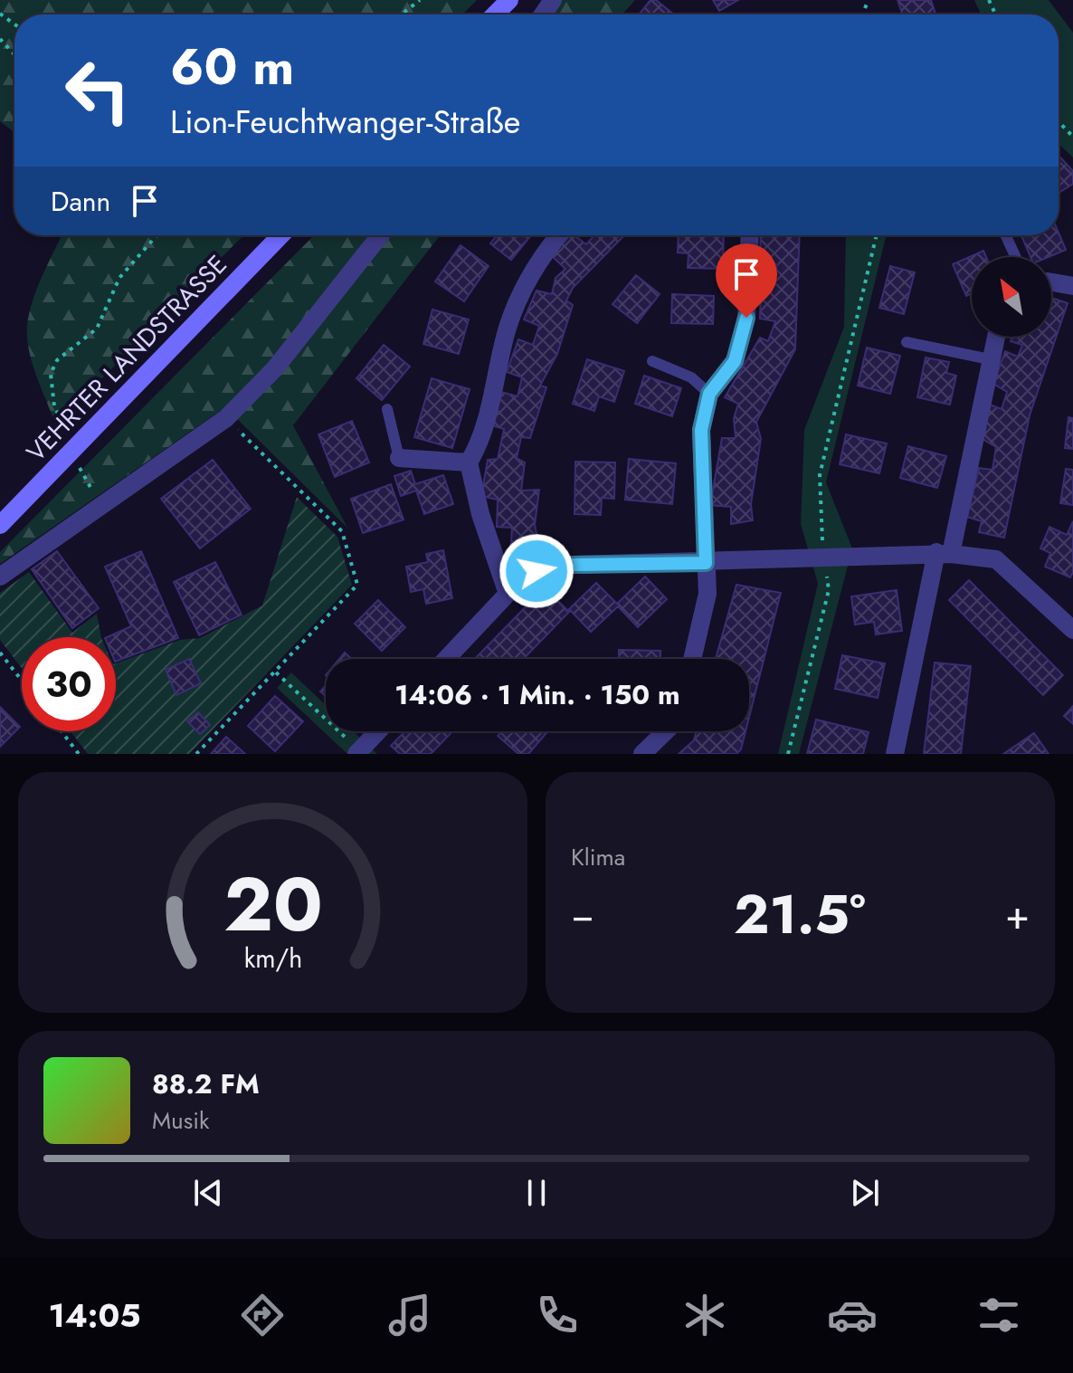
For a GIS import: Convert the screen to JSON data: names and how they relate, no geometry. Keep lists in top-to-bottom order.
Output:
{
  "streets": {
    "main road": ["VEHRTER LANDSTRASSE"]
  },
  "north": "top left",
  "page": {
    "turn": ["60 m", "Lion-Feuchtwanger-Straße"],
    "then": "Dann",
    "limit": "30",
    "trip": "14:06 · 1 Min. · 150 m",
    "tile": "Klima",
    "heat": ["−", "21.5°", "+"],
    "song": ["88.2 FM", "Musik"],
    "tabs": "14:05",
    "gauge": ["20", "km/h"]
  }
}
